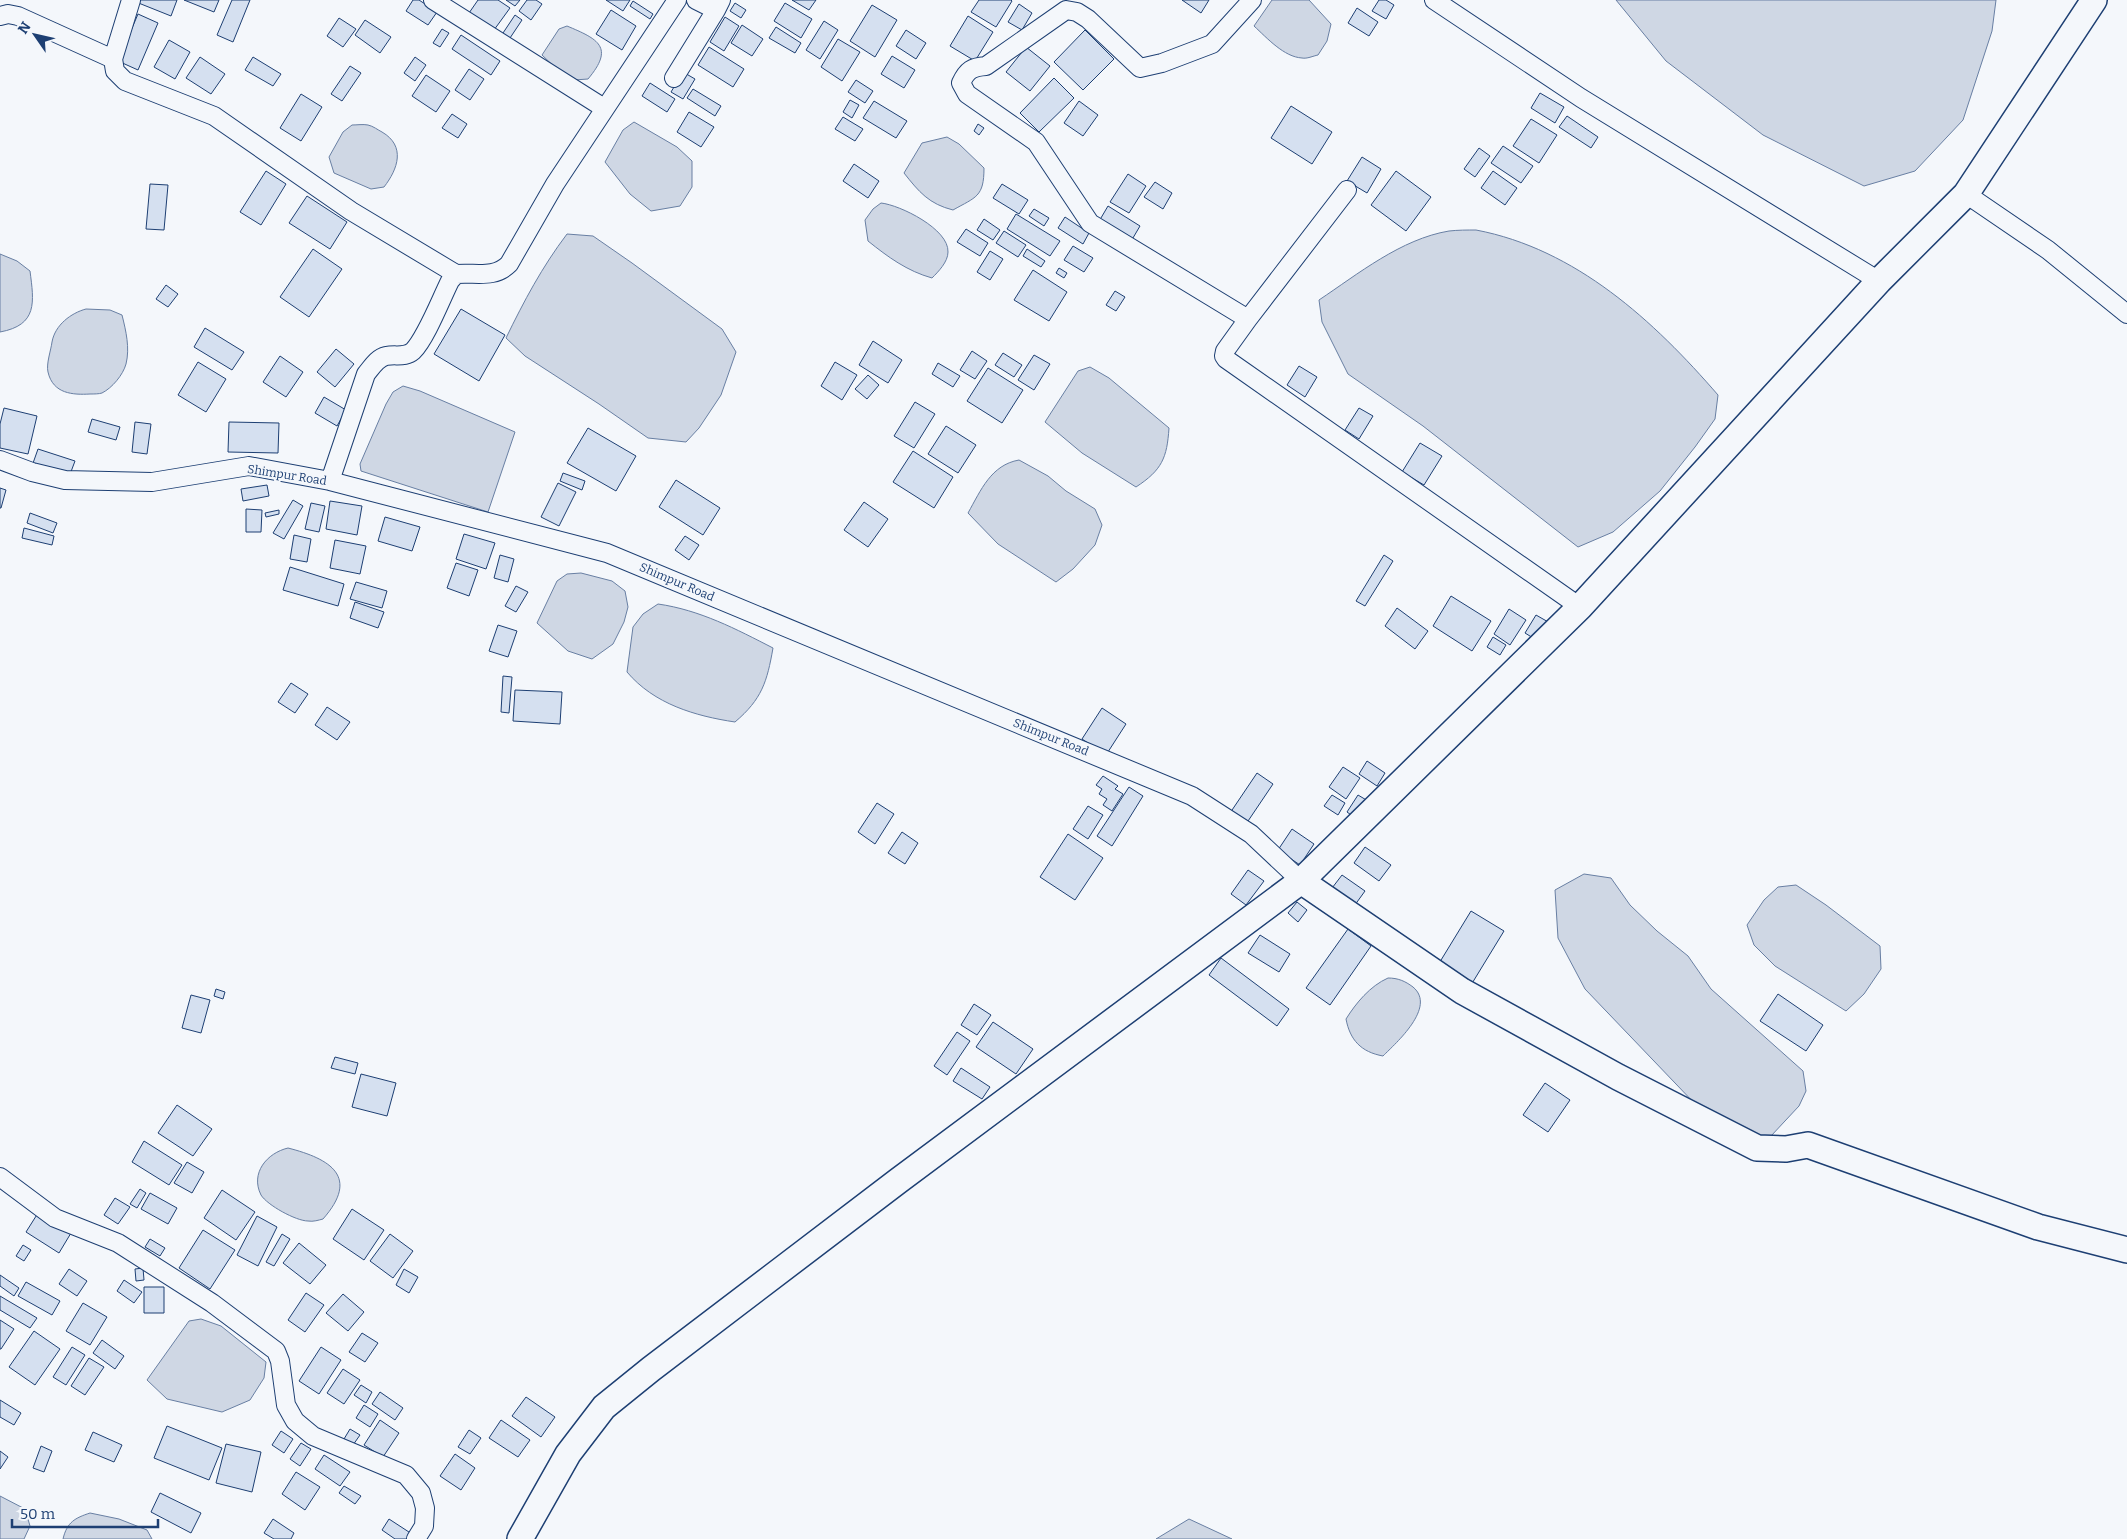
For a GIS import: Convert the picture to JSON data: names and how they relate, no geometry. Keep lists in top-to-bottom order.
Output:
{
  "streets": {
    "street": ["Shimpur Road"]
  },
  "scale_bar": "50 m",
  "north": "top left"
}
